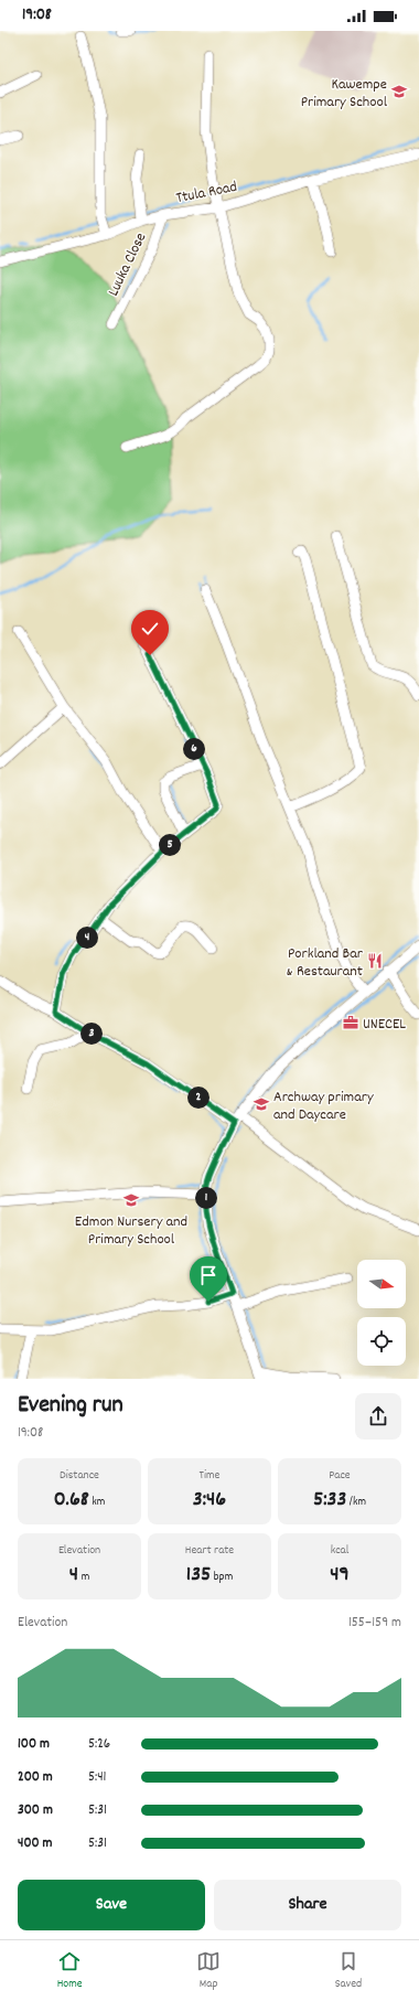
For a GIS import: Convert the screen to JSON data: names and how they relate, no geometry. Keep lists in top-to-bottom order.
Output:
{
  "streets": {
    "street": ["Ttula Road", "Luuka Close"]
  },
  "crossings": [
    ["Ttula Road", "Luuka Close"]
  ],
  "places": {
    "school or university": ["Kawempe Primary School", "Archway primary and Daycare", "Edmon Nursery and Primary School"],
    "restaurant": ["Porkland Bar & Restaurant"],
    "office": ["UNECEL"]
  },
  "north": "right",
  "page": {
    "status": "19:08",
    "pins": [
      "6",
      "5",
      "4",
      "3",
      "2",
      "1"
    ],
    "heading": ["Evening run", "19:08"],
    "stats": [
      ["Distance", "0.68 km"],
      ["Time", "3:46"],
      ["Pace", "5:33 /km"],
      ["Elevation", "4 m"],
      ["Heart rate", "135 bpm"],
      ["kcal", "49"]
    ],
    "chart": ["Elevation", "155–159 m"],
    "list": [
      {
        "name": "100 m",
        "note": "5:26"
      },
      {
        "name": "200 m",
        "note": "5:41"
      },
      {
        "name": "300 m",
        "note": "5:31"
      },
      {
        "name": "400 m",
        "note": "5:31"
      }
    ],
    "buttons": ["Save", "Share"],
    "tabs": ["Home", "Map", "Saved"]
  }
}
